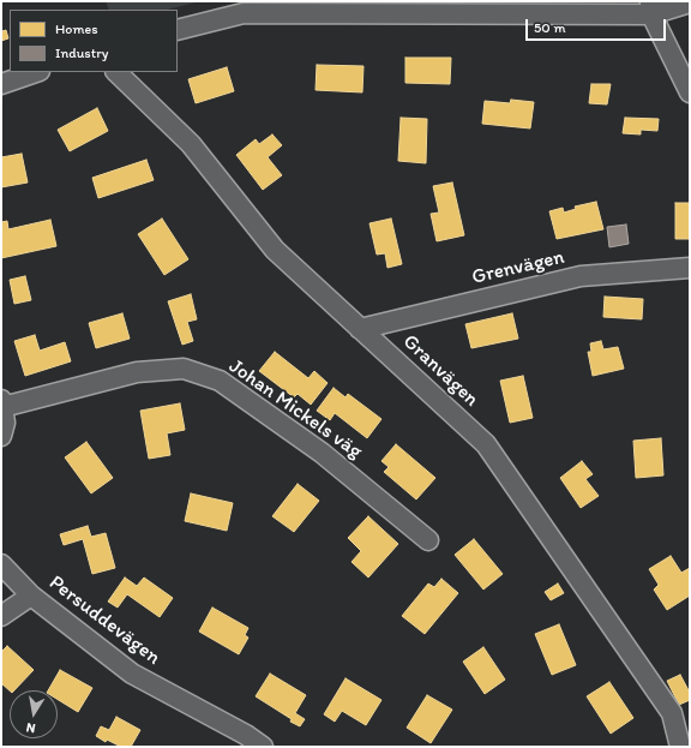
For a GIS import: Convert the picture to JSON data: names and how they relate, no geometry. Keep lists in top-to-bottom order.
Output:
{
  "streets": {
    "street": [
      "Grenvägen",
      "Granvägen",
      "Johan Mickels väg",
      "Persuddevägen"
    ]
  },
  "crossings": [
    ["Grenvägen", "Granvägen"]
  ],
  "legend": ["Homes", "Industry"],
  "scale_bar": "50 m",
  "north": "bottom"
}
